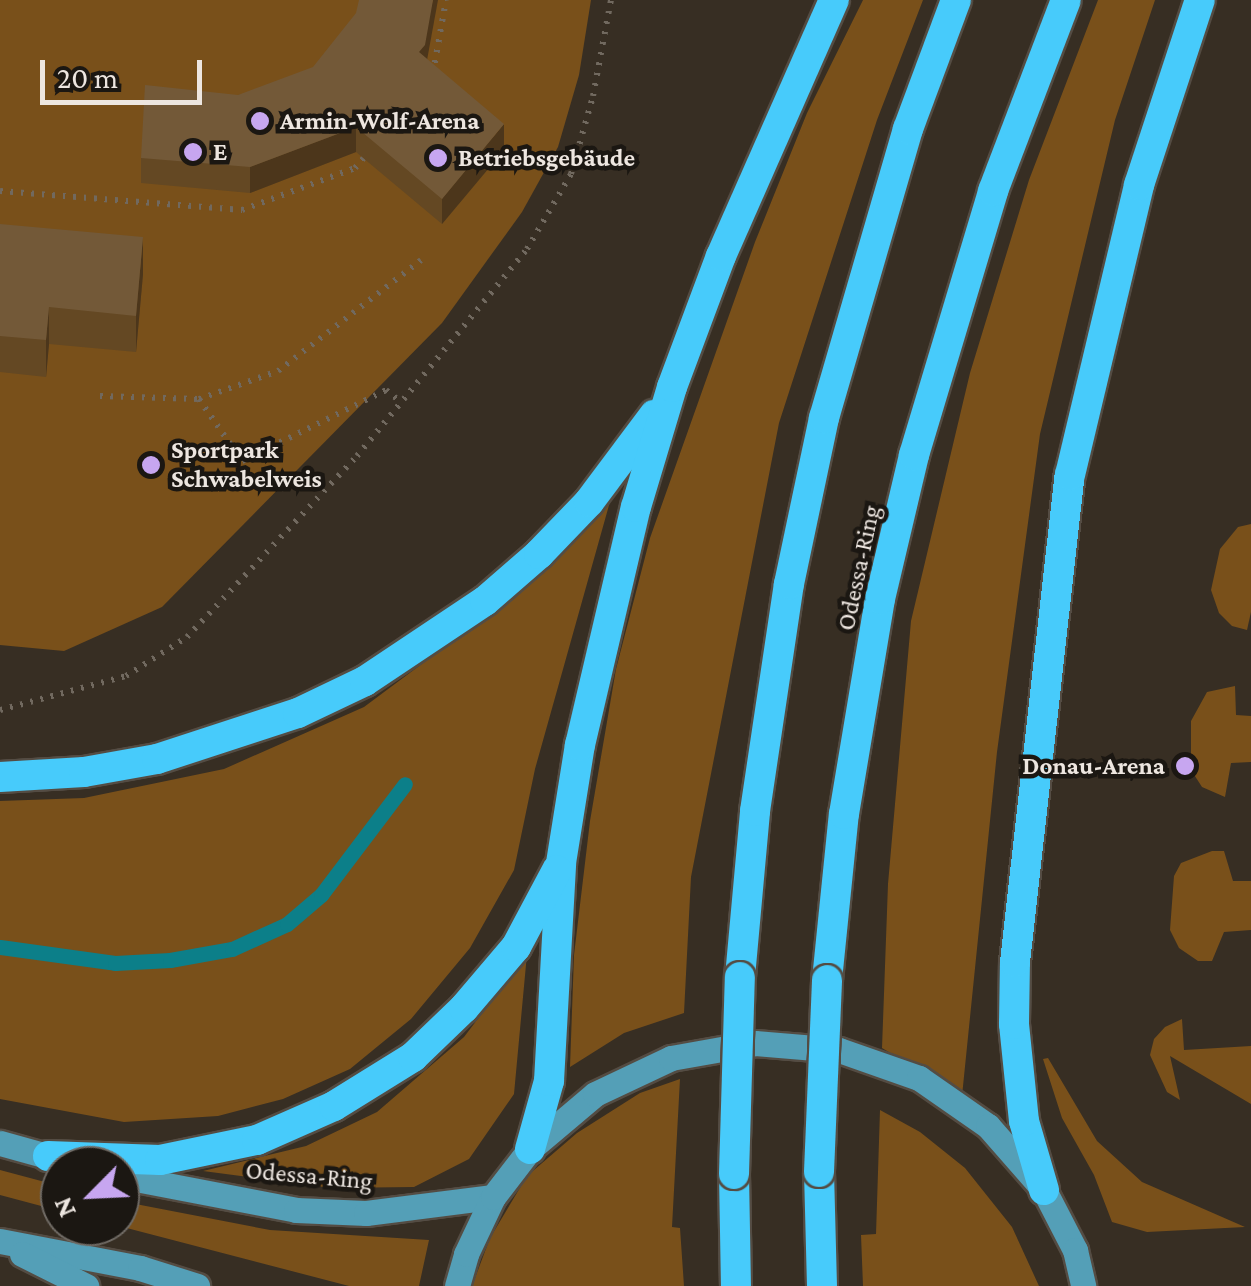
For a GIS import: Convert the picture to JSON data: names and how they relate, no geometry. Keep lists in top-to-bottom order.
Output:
{
  "streets": {
    "highway": ["Odessa-Ring"]
  },
  "places": [
    "Armin-Wolf-Arena",
    "E",
    "Betriebsgebäude",
    "Sportpark Schwabelweis",
    "Donau-Arena"
  ],
  "scale_bar": "20 m",
  "north": "bottom left"
}
